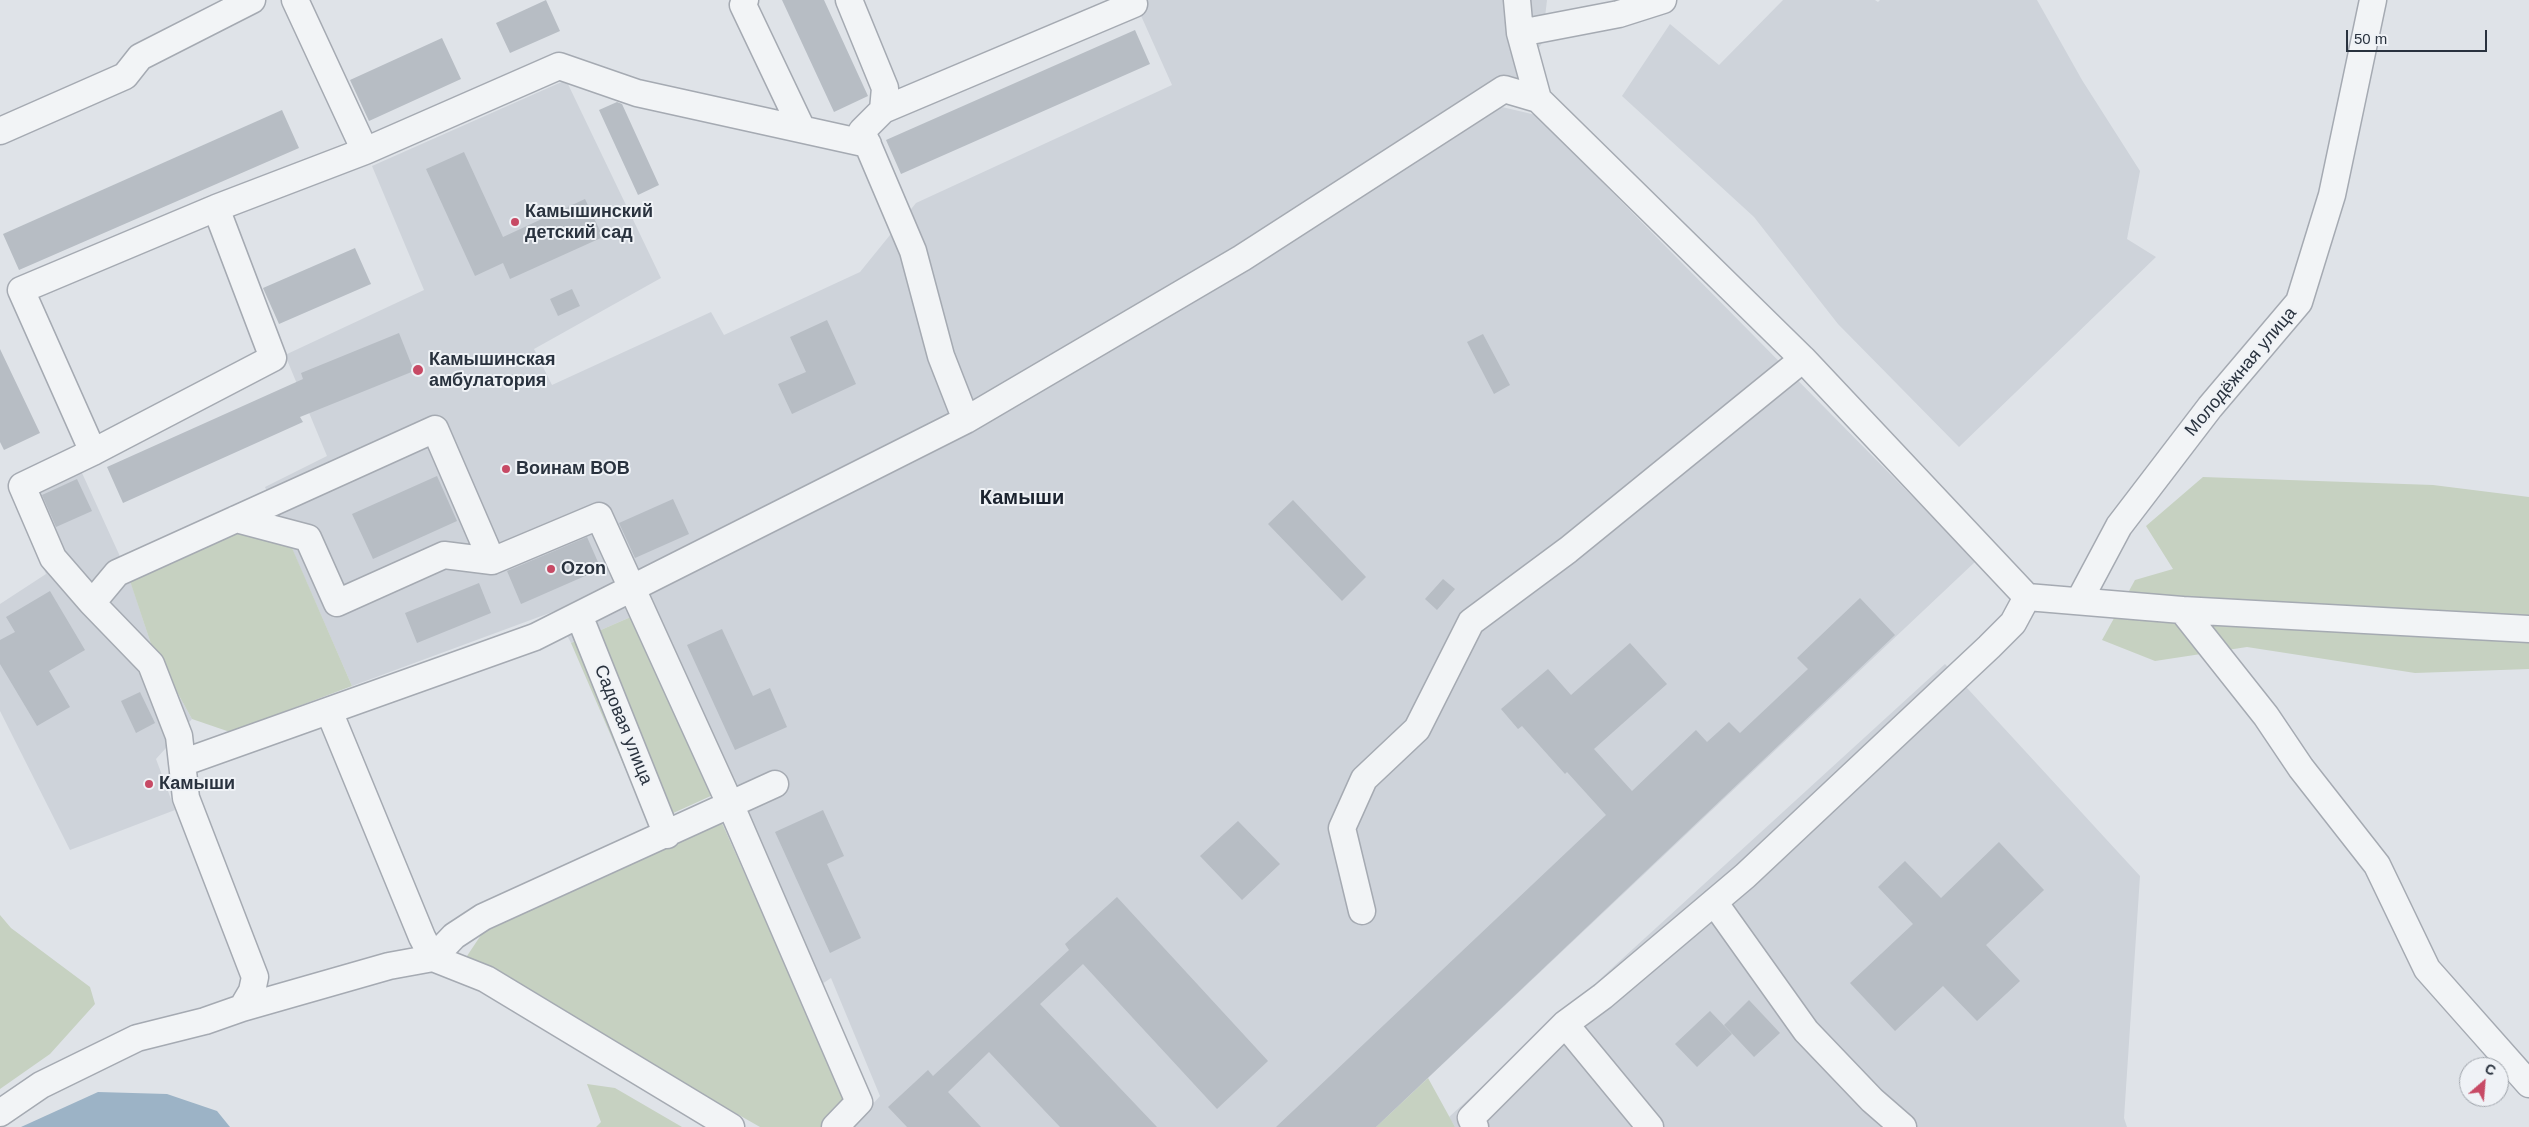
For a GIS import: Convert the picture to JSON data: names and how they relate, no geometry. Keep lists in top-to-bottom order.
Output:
{
  "streets": {
    "street": ["Молодёжная улица", "Садовая улица"]
  },
  "districts": ["Камыши"],
  "places": [
    "Камышинский детский сад",
    "Камышинская амбулатория",
    "Воинам ВОВ",
    "Ozon",
    "Камыши"
  ],
  "scale_bar": "50 m",
  "north": "top right"
}
